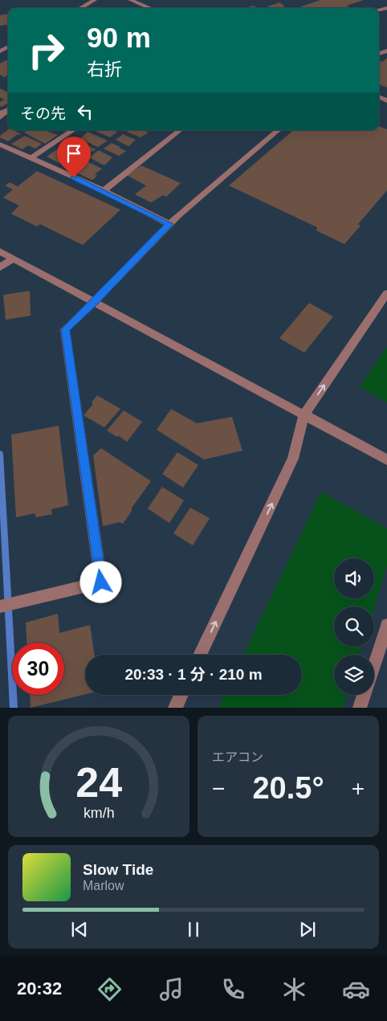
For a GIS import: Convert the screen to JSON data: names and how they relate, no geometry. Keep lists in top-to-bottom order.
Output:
{
  "page": {
    "turn": ["90 m", "右折"],
    "then": "その先",
    "limit": "30",
    "trip": "20:33 · 1 分 · 210 m",
    "tile": "エアコン",
    "heat": ["−", "20.5°", "+"],
    "song": ["Slow Tide", "Marlow"],
    "tabs": "20:32",
    "gauge": ["24", "km/h"]
  }
}
